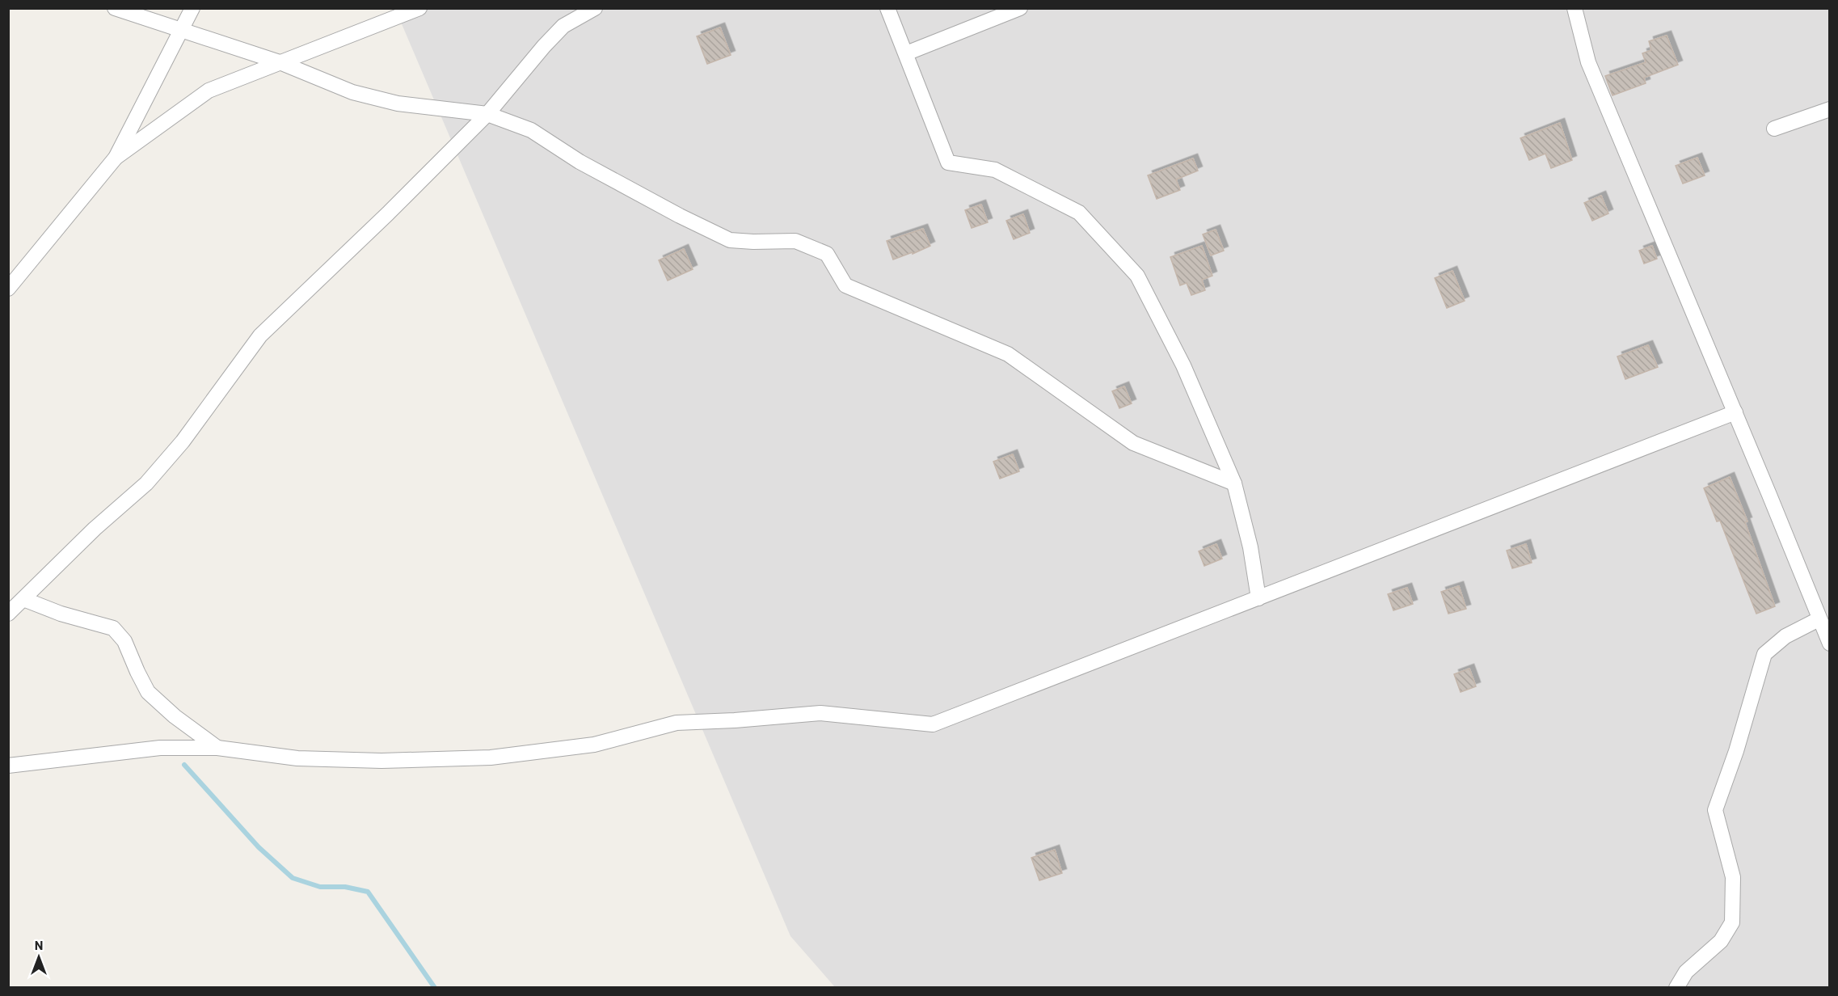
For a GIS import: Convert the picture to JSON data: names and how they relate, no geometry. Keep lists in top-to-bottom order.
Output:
{
  "north": "top"
}
